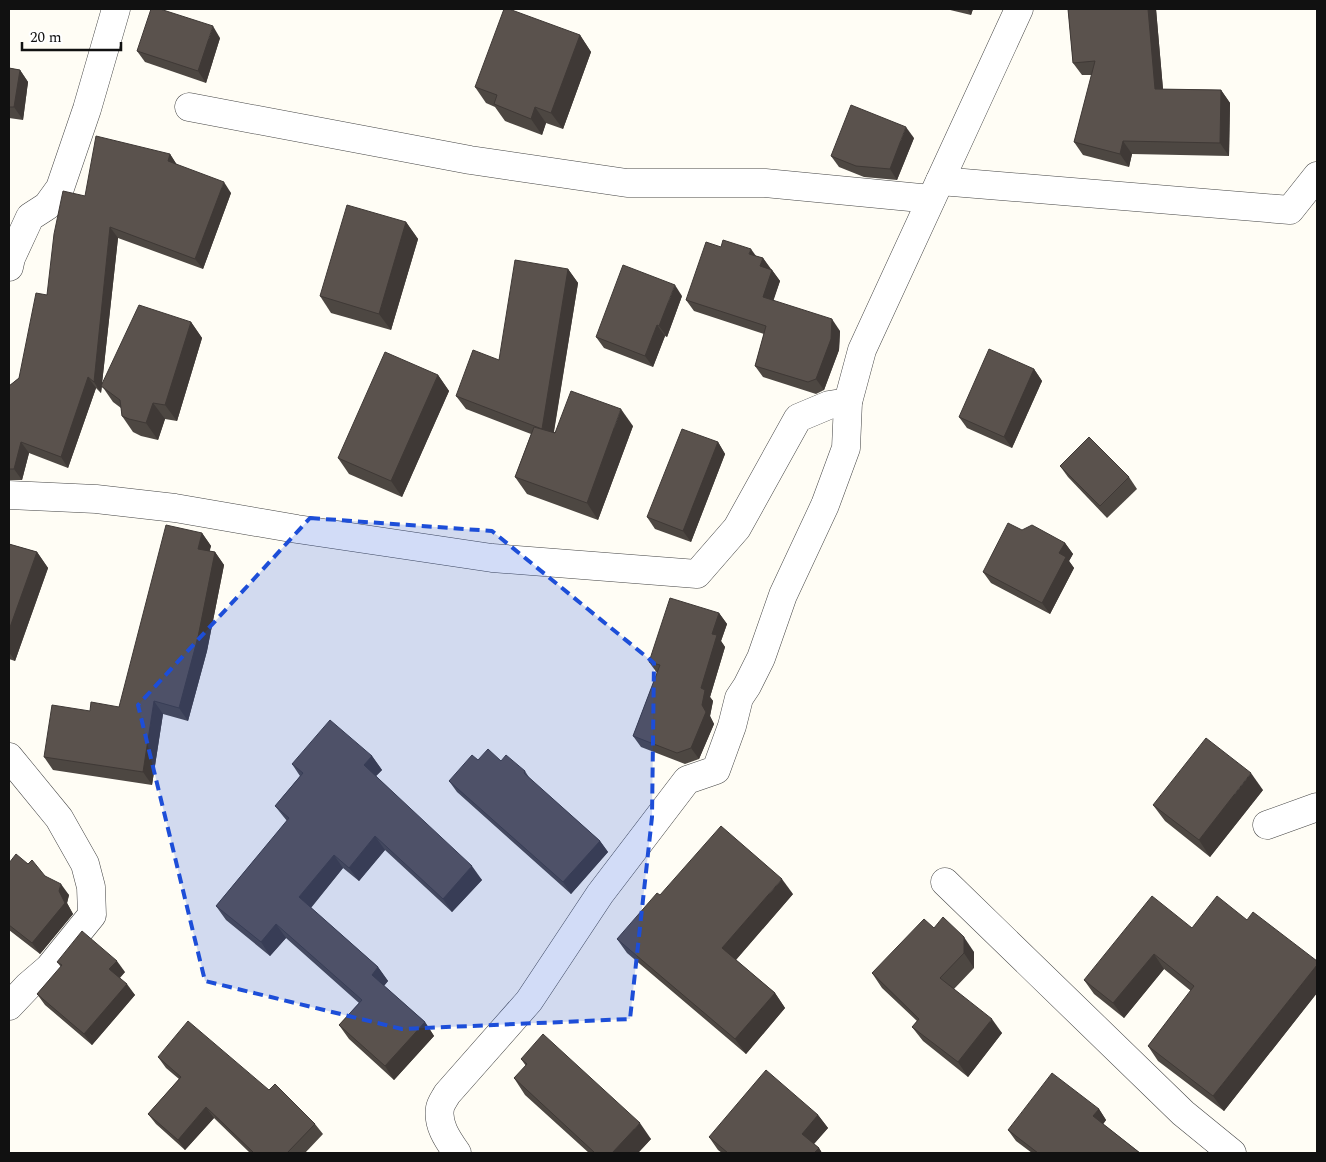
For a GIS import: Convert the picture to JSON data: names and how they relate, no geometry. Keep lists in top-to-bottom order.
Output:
{
  "scale_bar": "20 m"
}
